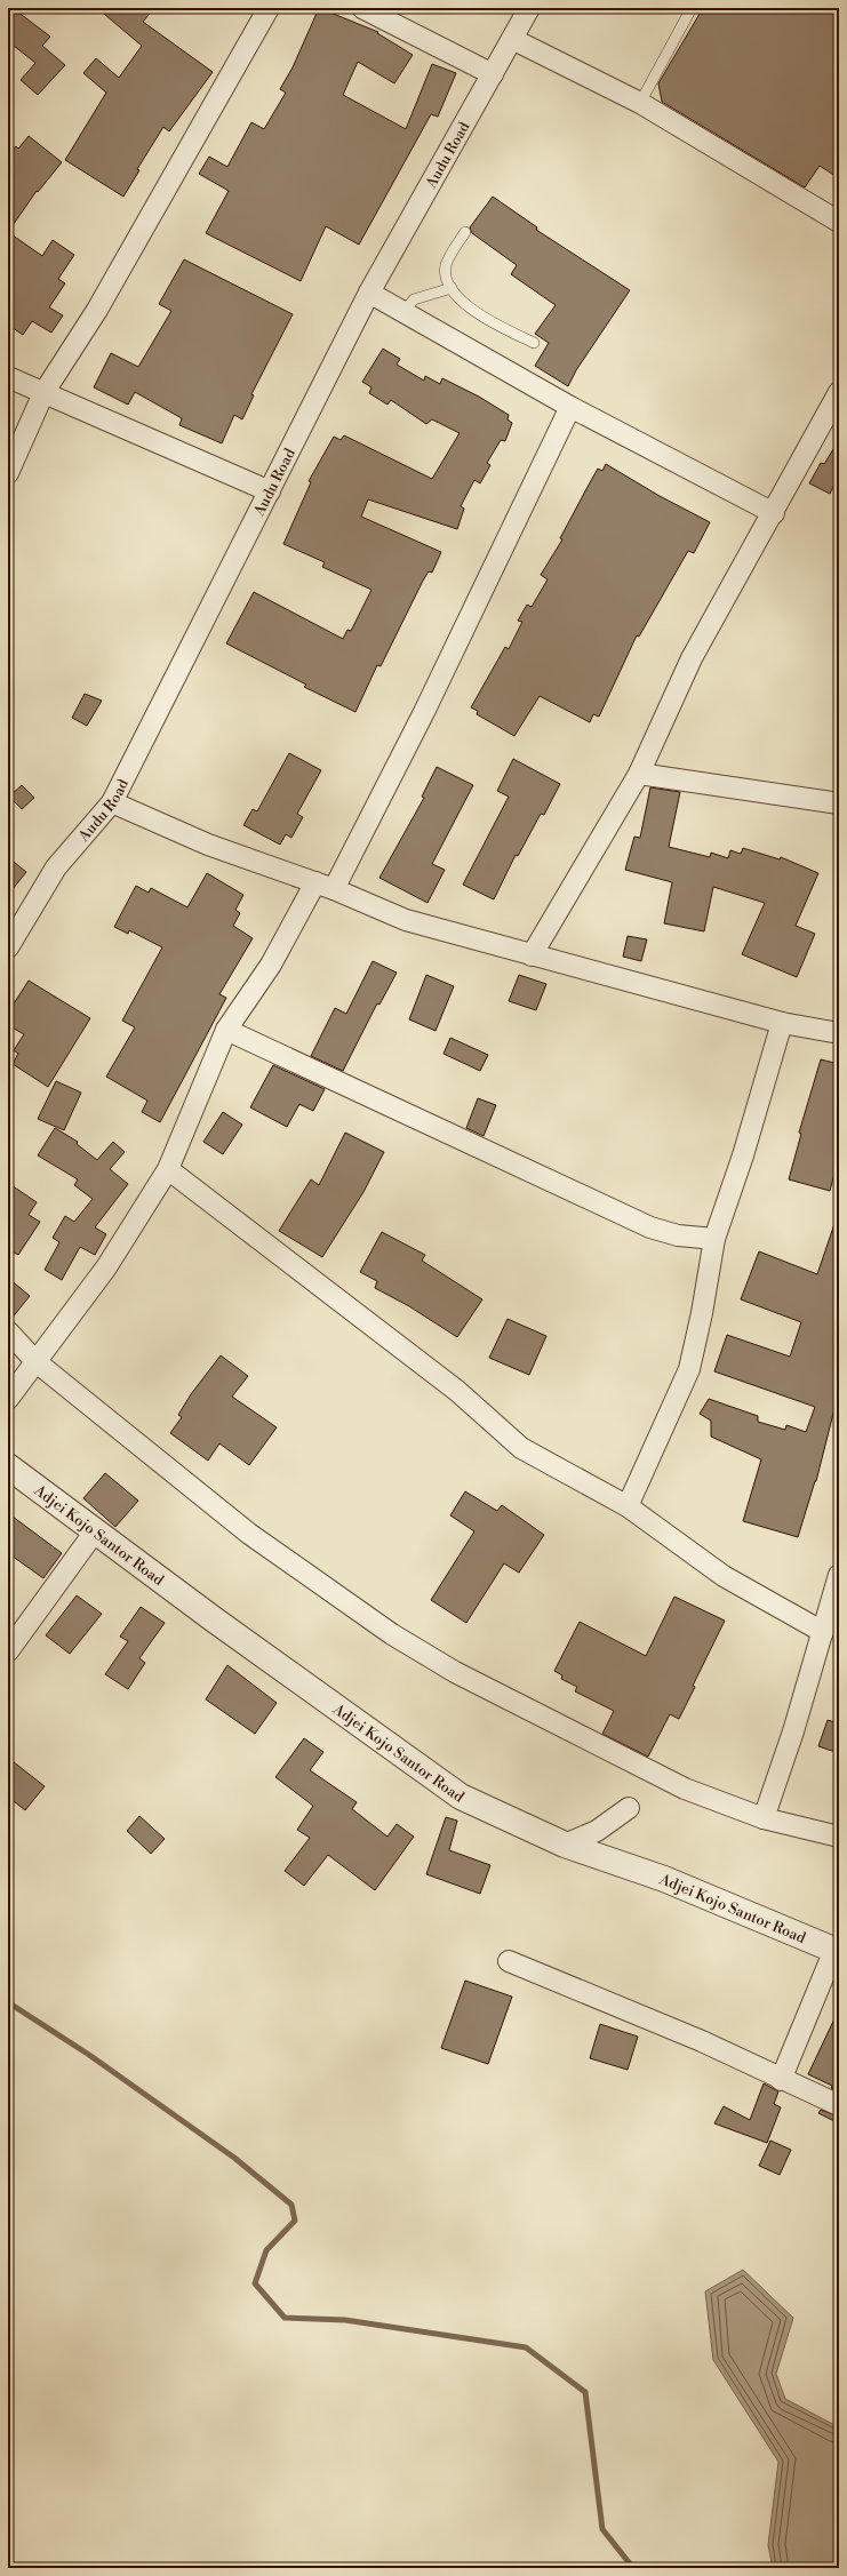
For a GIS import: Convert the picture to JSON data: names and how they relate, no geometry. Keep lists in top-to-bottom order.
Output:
{
  "streets": {
    "street": ["Audu Road", "Adjei Kojo Santor Road"]
  }
}
